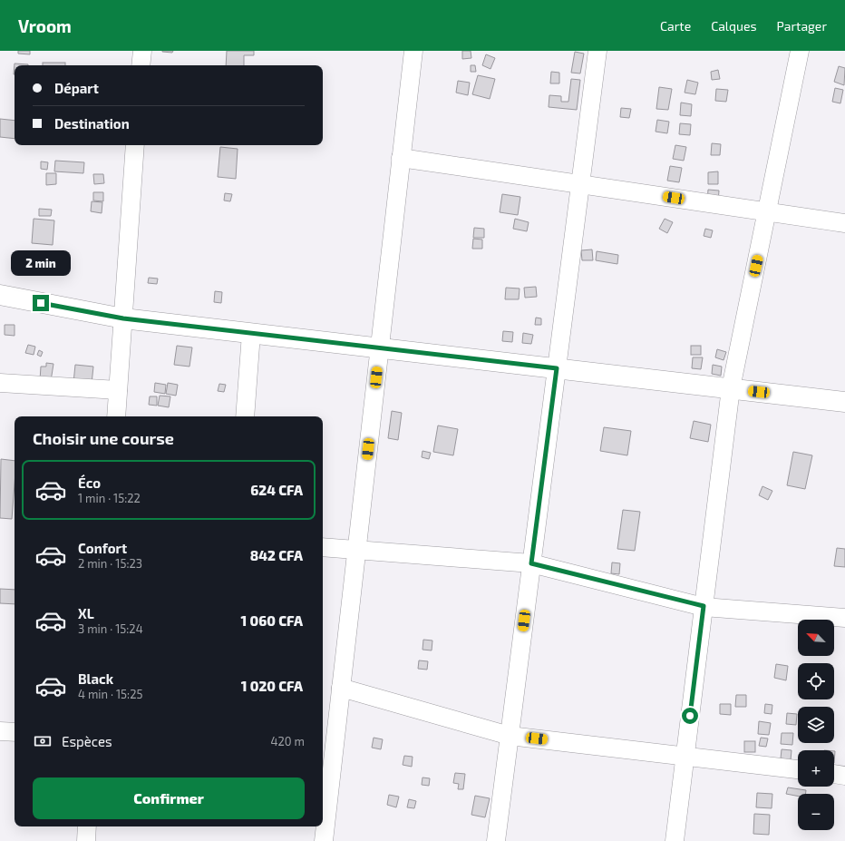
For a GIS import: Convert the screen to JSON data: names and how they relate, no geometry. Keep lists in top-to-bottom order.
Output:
{
  "north": "top left",
  "page": {
    "header": "Vroom",
    "nav": ["Carte", "Calques", "Partager"],
    "banner": ["Départ", "Destination"],
    "bubble": "2 min",
    "heading": "Choisir une course",
    "list": [
      {
        "name": "Éco",
        "note": "1 min · 15:22",
        "value": "624 CFA"
      },
      {
        "name": "Confort",
        "note": "2 min · 15:23",
        "value": "842 CFA"
      },
      {
        "name": "XL",
        "note": "3 min · 15:24",
        "value": "1 060 CFA"
      },
      {
        "name": "Black",
        "note": "4 min · 15:25",
        "value": "1 020 CFA"
      }
    ],
    "map_buttons": ["+", "−"],
    "pay": ["Espèces", "420 m"],
    "buttons": "Confirmer"
  }
}
